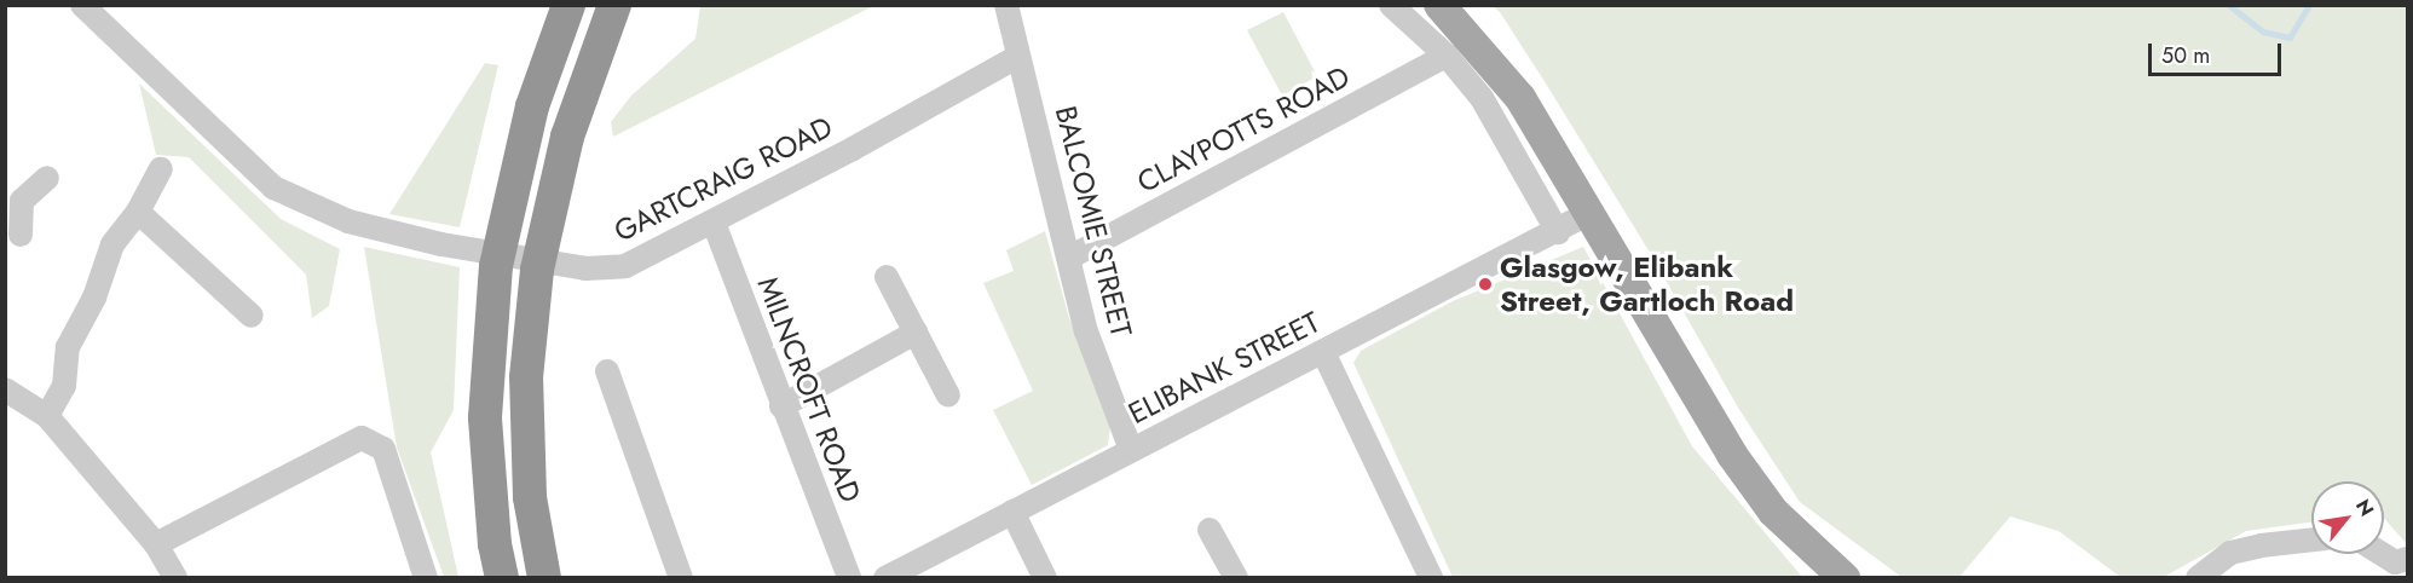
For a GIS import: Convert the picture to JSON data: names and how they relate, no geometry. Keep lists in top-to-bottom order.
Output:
{
  "streets": {
    "street": [
      "CLAYPOTTS ROAD",
      "GARTCRAIG ROAD",
      "BALCOMIE STREET",
      "ELIBANK STREET",
      "MILNCROFT ROAD"
    ]
  },
  "crossings": [
    ["CLAYPOTTS ROAD", "BALCOMIE STREET"],
    ["GARTCRAIG ROAD", "BALCOMIE STREET"],
    ["GARTCRAIG ROAD", "MILNCROFT ROAD"],
    ["BALCOMIE STREET", "ELIBANK STREET"]
  ],
  "places": ["Glasgow, Elibank Street, Gartloch Road"],
  "scale_bar": "50 m",
  "north": "top right"
}
